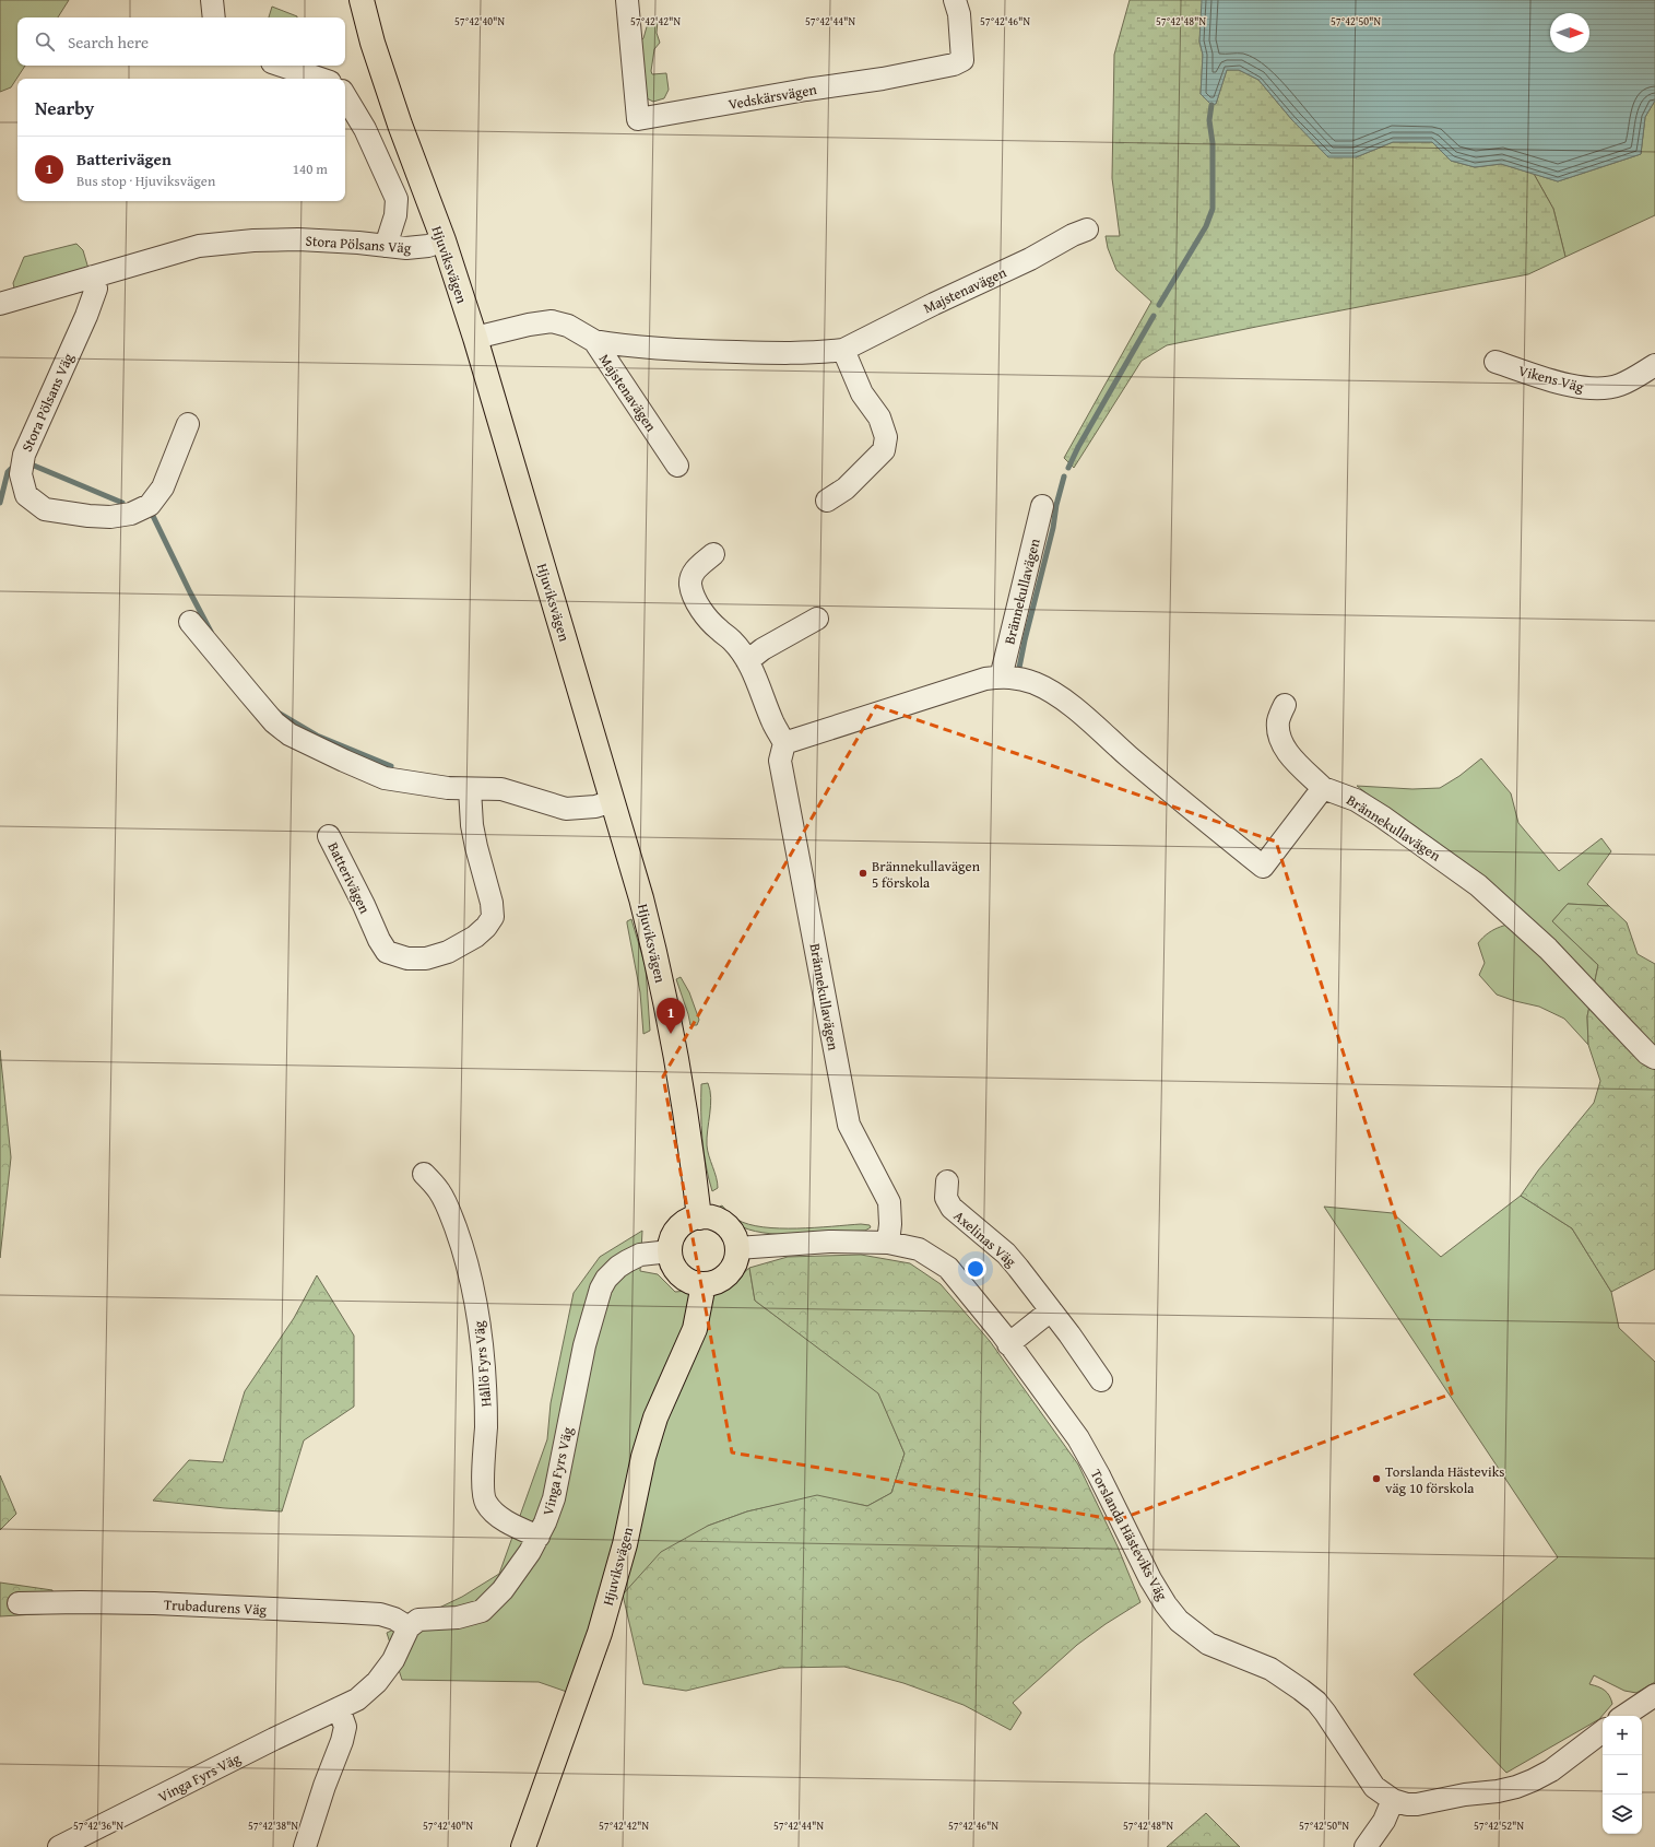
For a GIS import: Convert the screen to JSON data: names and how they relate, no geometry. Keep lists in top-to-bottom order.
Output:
{
  "streets": {
    "main road": ["Hjuviksvägen"],
    "street": [
      "Vedskärsvägen",
      "Stora Pölsans Väg",
      "Majstenavägen",
      "Vikens Väg",
      "Brännekullavägen",
      "Batterivägen",
      "Axelinas Väg",
      "Hållö Fyrs Väg",
      "Vinga Fyrs Väg",
      "Torslanda Hästeviks Väg",
      "Trubadurens Väg"
    ]
  },
  "crossings": [
    ["Stora Pölsans Väg", "Hjuviksvägen"],
    ["Hjuviksvägen", "Majstenavägen"],
    ["Hjuviksvägen", "Vinga Fyrs Väg"],
    ["Hjuviksvägen", "Torslanda Hästeviks Väg"],
    ["Brännekullavägen", "Torslanda Hästeviks Väg"],
    ["Hållö Fyrs Väg", "Vinga Fyrs Väg"],
    ["Vinga Fyrs Väg", "Torslanda Hästeviks Väg"],
    ["Vinga Fyrs Väg", "Trubadurens Väg"]
  ],
  "places": ["Brännekullavägen 5 förskola", "Torslanda Hästeviks väg 10 förskola"],
  "north": "right",
  "page": {
    "search": "Search here",
    "heading": "Nearby",
    "list": [
      {
        "mark": "1",
        "name": "Batterivägen",
        "note": "Bus stop · Hjuviksvägen",
        "value": "140 m"
      }
    ],
    "pins": "1",
    "map_buttons": ["+", "−"]
  },
  "coordinates": [
    "57°42'40\"N",
    "57°42'42\"N",
    "57°42'44\"N",
    "57°42'46\"N",
    "57°42'48\"N",
    "57°42'50\"N",
    "57°42'36\"N",
    "57°42'38\"N",
    "57°42'52\"N"
  ]
}
